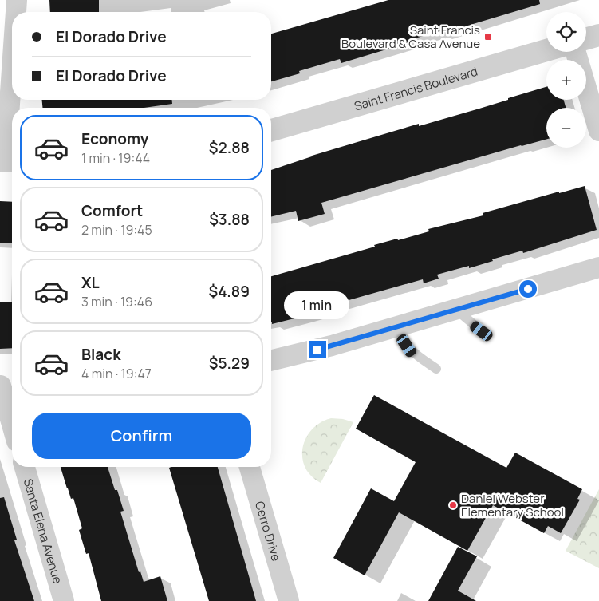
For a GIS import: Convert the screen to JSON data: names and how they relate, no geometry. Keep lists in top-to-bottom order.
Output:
{
  "streets": {
    "street": ["Saint Francis Boulevard", "Santa Elena Avenue", "Cerro Drive"]
  },
  "places": {
    "transit": ["Saint Francis Boulevard & Casa Avenue"],
    "other": ["Daniel Webster Elementary School"]
  },
  "page": {
    "map_buttons": ["+", "−"],
    "banner": ["El Dorado Drive", "El Dorado Drive"],
    "list": [
      {
        "name": "Economy",
        "note": "1 min · 19:44",
        "value": "$2.88"
      },
      {
        "name": "Comfort",
        "note": "2 min · 19:45",
        "value": "$3.88"
      },
      {
        "name": "XL",
        "note": "3 min · 19:46",
        "value": "$4.89"
      },
      {
        "name": "Black",
        "note": "4 min · 19:47",
        "value": "$5.29"
      }
    ],
    "bubble": "1 min",
    "buttons": "Confirm"
  }
}
